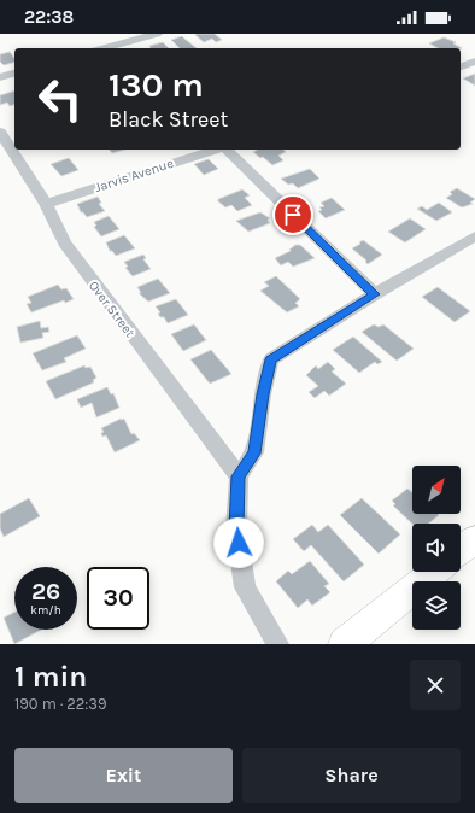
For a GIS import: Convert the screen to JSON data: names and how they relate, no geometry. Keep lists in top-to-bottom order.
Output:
{
  "streets": {
    "street": ["Jarvis Avenue", "Over Street"]
  },
  "crossings": [
    ["Jarvis Avenue", "Over Street"]
  ],
  "north": "top right",
  "page": {
    "status": "22:38",
    "turn": ["130 m", "Black Street"],
    "speed": "26 km/h",
    "limit": "30",
    "heading": ["1 min", "190 m · 22:39"],
    "buttons": ["Exit", "Share"]
  }
}
